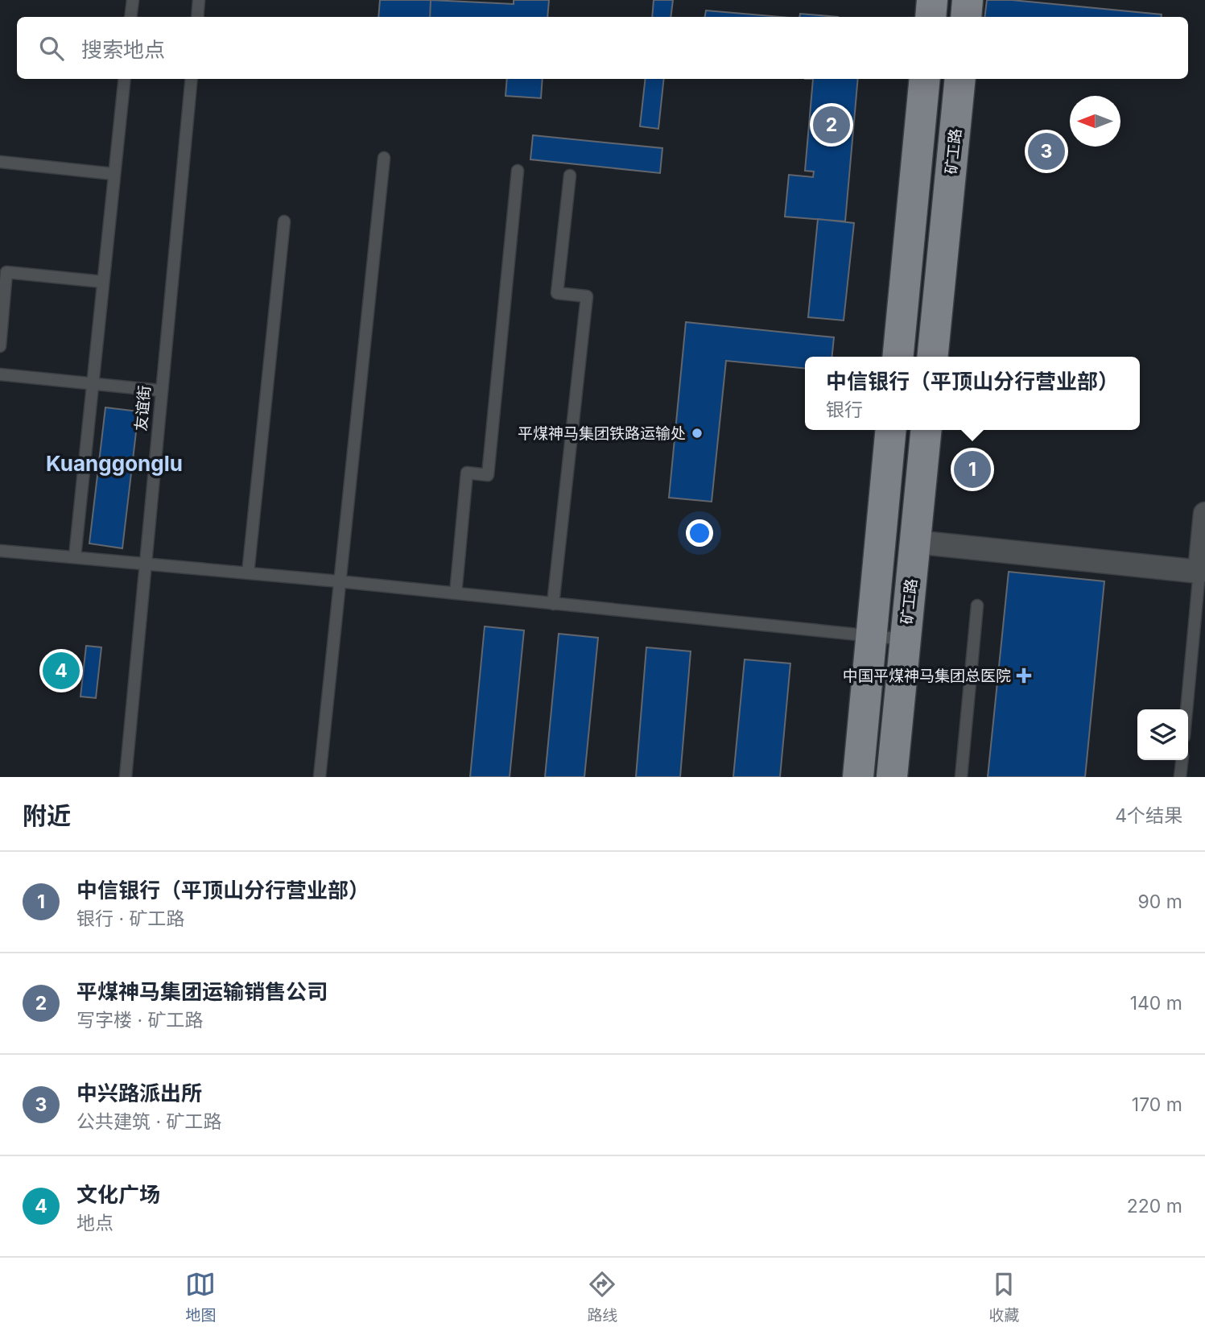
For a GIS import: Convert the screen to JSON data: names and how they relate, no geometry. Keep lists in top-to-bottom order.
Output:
{
  "streets": {
    "main road": ["矿工路"],
    "lane": ["友谊街"]
  },
  "districts": ["Kuanggonglu"],
  "places": {
    "other": ["平煤神马集团铁路运输处"],
    "health": ["中国平煤神马集团总医院"]
  },
  "north": "left",
  "page": {
    "search": "搜索地点",
    "pins": [
      "2",
      "3",
      "1",
      "4"
    ],
    "popup": ["中信银行（平顶山分行营业部）", "银行"],
    "heading": ["附近", "4个结果"],
    "list": [
      {
        "mark": "1",
        "name": "中信银行（平顶山分行营业部）",
        "note": "银行 · 矿工路",
        "value": "90 m"
      },
      {
        "mark": "2",
        "name": "平煤神马集团运输销售公司",
        "note": "写字楼 · 矿工路",
        "value": "140 m"
      },
      {
        "mark": "3",
        "name": "中兴路派出所",
        "note": "公共建筑 · 矿工路",
        "value": "170 m"
      },
      {
        "mark": "4",
        "name": "文化广场",
        "note": "地点",
        "value": "220 m"
      }
    ],
    "nav": ["地图", "路线", "收藏"]
  }
}
